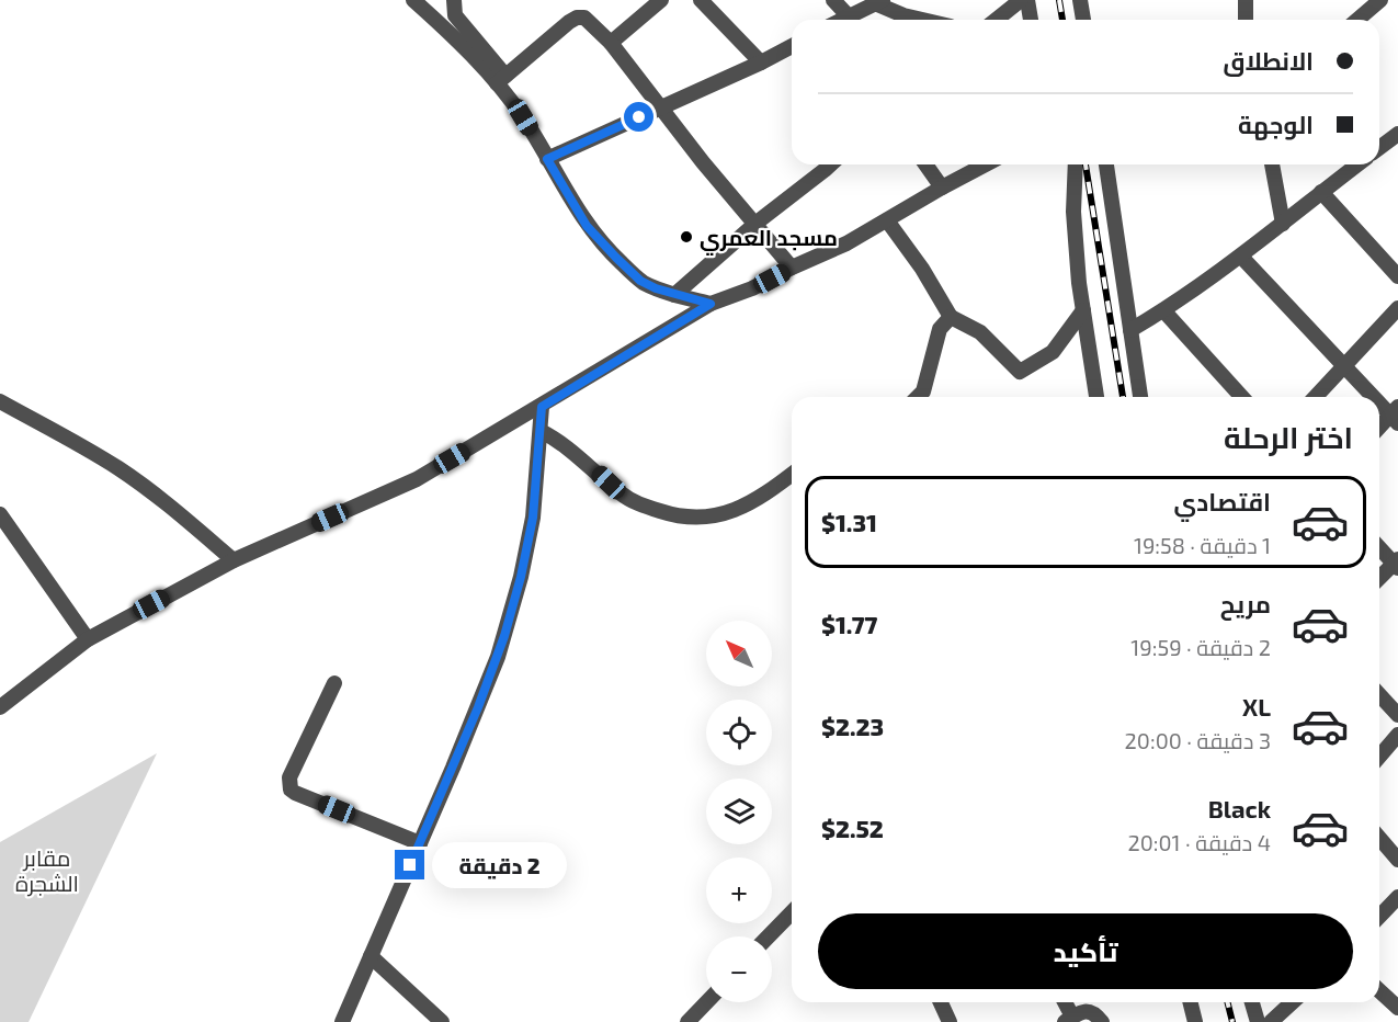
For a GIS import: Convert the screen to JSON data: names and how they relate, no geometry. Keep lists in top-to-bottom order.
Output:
{
  "parks": ["مقابر الشجرة"],
  "places": ["مسجد العمري"],
  "north": "top left",
  "page": {
    "banner": ["الانطلاق", "الوجهة"],
    "heading": "اختر الرحلة",
    "list": [
      {
        "name": "اقتصادي",
        "note": "1 دقيقة · 19:58",
        "value": "$1.31"
      },
      {
        "name": "مريح",
        "note": "2 دقيقة · 19:59",
        "value": "$1.77"
      },
      {
        "name": "XL",
        "note": "3 دقيقة · 20:00",
        "value": "$2.23"
      },
      {
        "name": "Black",
        "note": "4 دقيقة · 20:01",
        "value": "$2.52"
      }
    ],
    "map_buttons": ["+", "−"],
    "bubble": "2 دقيقة",
    "buttons": "تأكيد"
  }
}
